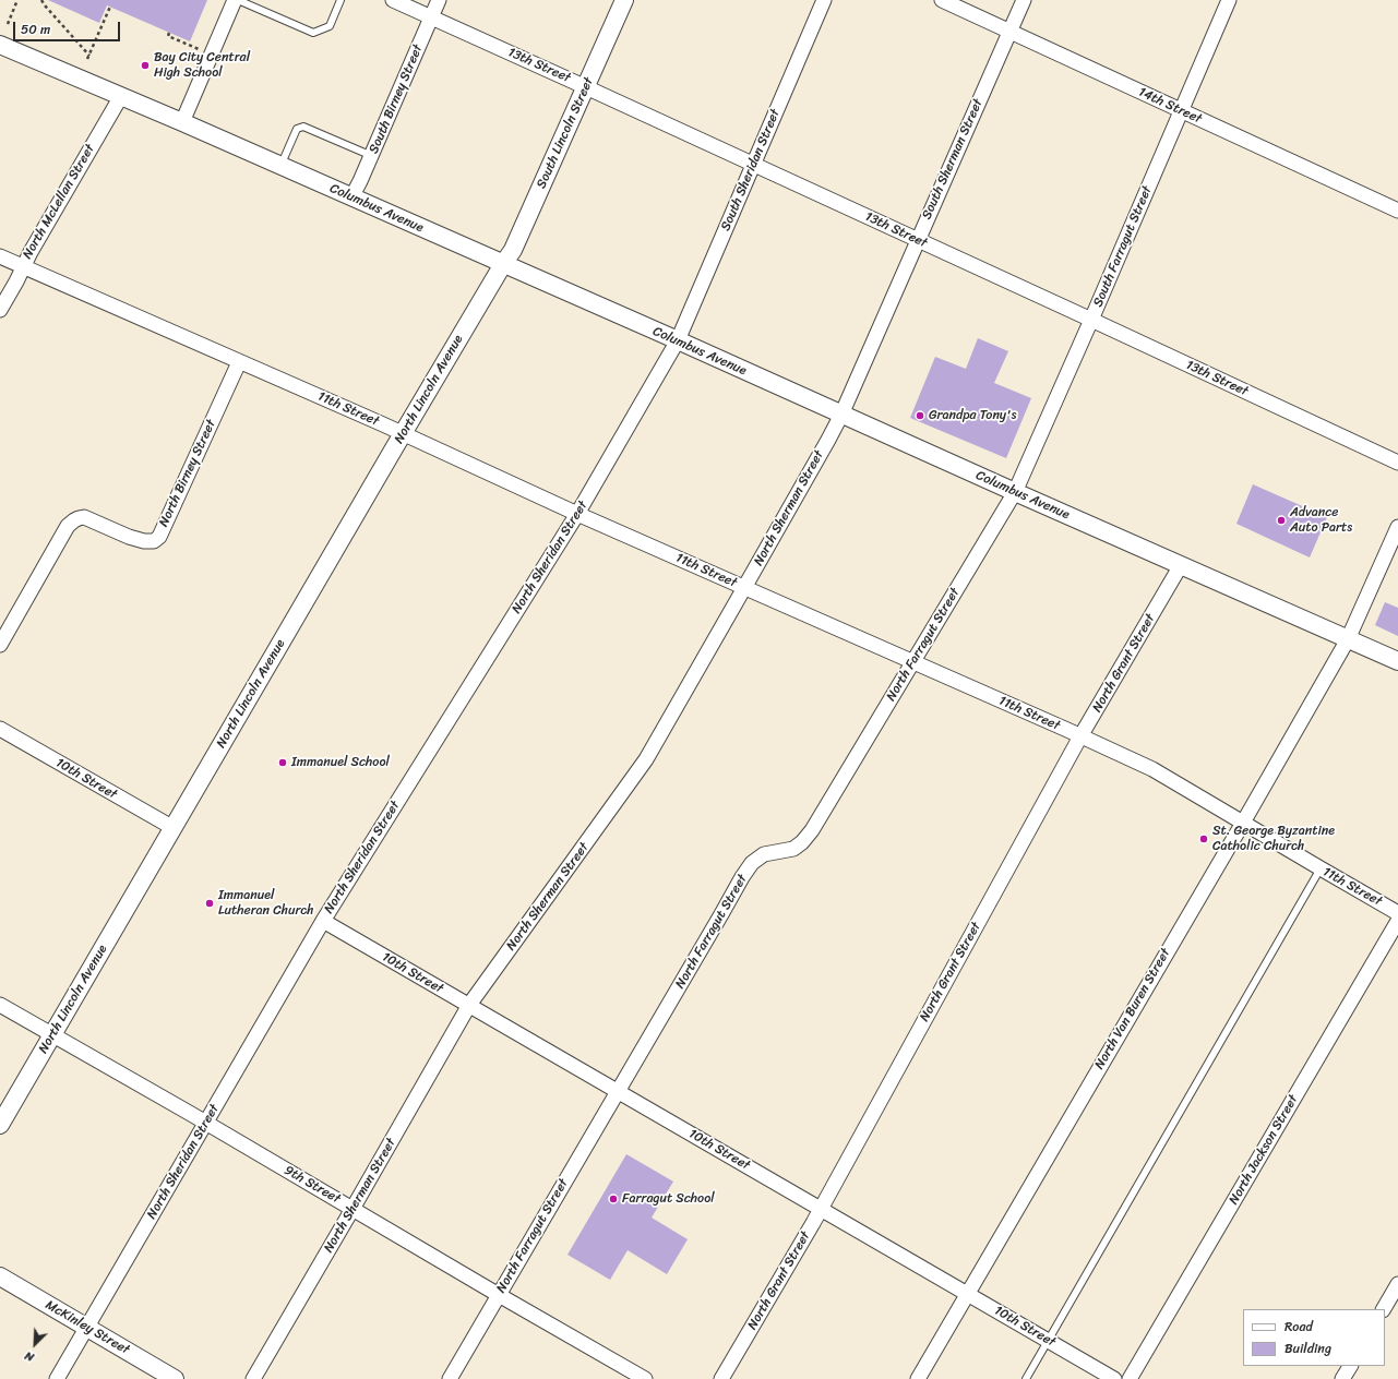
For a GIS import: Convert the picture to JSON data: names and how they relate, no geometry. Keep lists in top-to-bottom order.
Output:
{
  "streets": {
    "street": [
      "13th Street",
      "South Birney Street",
      "14th Street",
      "South Lincoln Street",
      "South Sherman Street",
      "South Sheridan Street",
      "North McLellan Street",
      "Columbus Avenue",
      "South Farragut Street",
      "North Lincoln Avenue",
      "11th Street",
      "North Birney Street",
      "North Sherman Street",
      "North Sheridan Street",
      "North Farragut Street",
      "North Grant Street",
      "10th Street",
      "North Van Buren Street",
      "North Jackson Street",
      "9th Street",
      "McKinley Street"
    ]
  },
  "crossings": [
    ["13th Street", "South Birney Street"],
    ["13th Street", "South Lincoln Street"],
    ["13th Street", "South Sherman Street"],
    ["13th Street", "South Sheridan Street"],
    ["13th Street", "South Farragut Street"],
    ["South Birney Street", "Columbus Avenue"],
    ["14th Street", "South Sherman Street"],
    ["14th Street", "South Farragut Street"],
    ["South Lincoln Street", "Columbus Avenue"],
    ["South Lincoln Street", "North Lincoln Avenue"],
    ["South Sherman Street", "Columbus Avenue"],
    ["South Sherman Street", "North Sherman Street"],
    ["South Sheridan Street", "Columbus Avenue"],
    ["South Sheridan Street", "North Sheridan Street"],
    ["North McLellan Street", "Columbus Avenue"],
    ["North McLellan Street", "11th Street"],
    ["Columbus Avenue", "South Farragut Street"],
    ["Columbus Avenue", "North Lincoln Avenue"],
    ["Columbus Avenue", "North Sherman Street"],
    ["Columbus Avenue", "North Sheridan Street"],
    ["Columbus Avenue", "North Farragut Street"],
    ["Columbus Avenue", "North Grant Street"],
    ["Columbus Avenue", "North Van Buren Street"],
    ["South Farragut Street", "North Farragut Street"],
    ["North Lincoln Avenue", "11th Street"],
    ["North Lincoln Avenue", "10th Street"],
    ["North Lincoln Avenue", "9th Street"],
    ["11th Street", "North Birney Street"],
    ["11th Street", "North Sherman Street"],
    ["11th Street", "North Sheridan Street"],
    ["11th Street", "North Farragut Street"],
    ["11th Street", "North Grant Street"],
    ["11th Street", "North Van Buren Street"],
    ["North Sherman Street", "10th Street"],
    ["North Sherman Street", "9th Street"],
    ["North Sheridan Street", "10th Street"],
    ["North Sheridan Street", "9th Street"],
    ["North Sheridan Street", "McKinley Street"],
    ["North Farragut Street", "10th Street"],
    ["North Farragut Street", "9th Street"],
    ["North Grant Street", "10th Street"],
    ["10th Street", "North Van Buren Street"]
  ],
  "places": [
    "Bay City Central High School",
    "Grandpa Tony's",
    "Advance Auto Parts",
    "Immanuel School",
    "St. George Byzantine Catholic Church",
    "Immanuel Lutheran Church",
    "Farragut School"
  ],
  "legend": ["Road", "Building"],
  "scale_bar": "50 m",
  "north": "bottom left"
}
